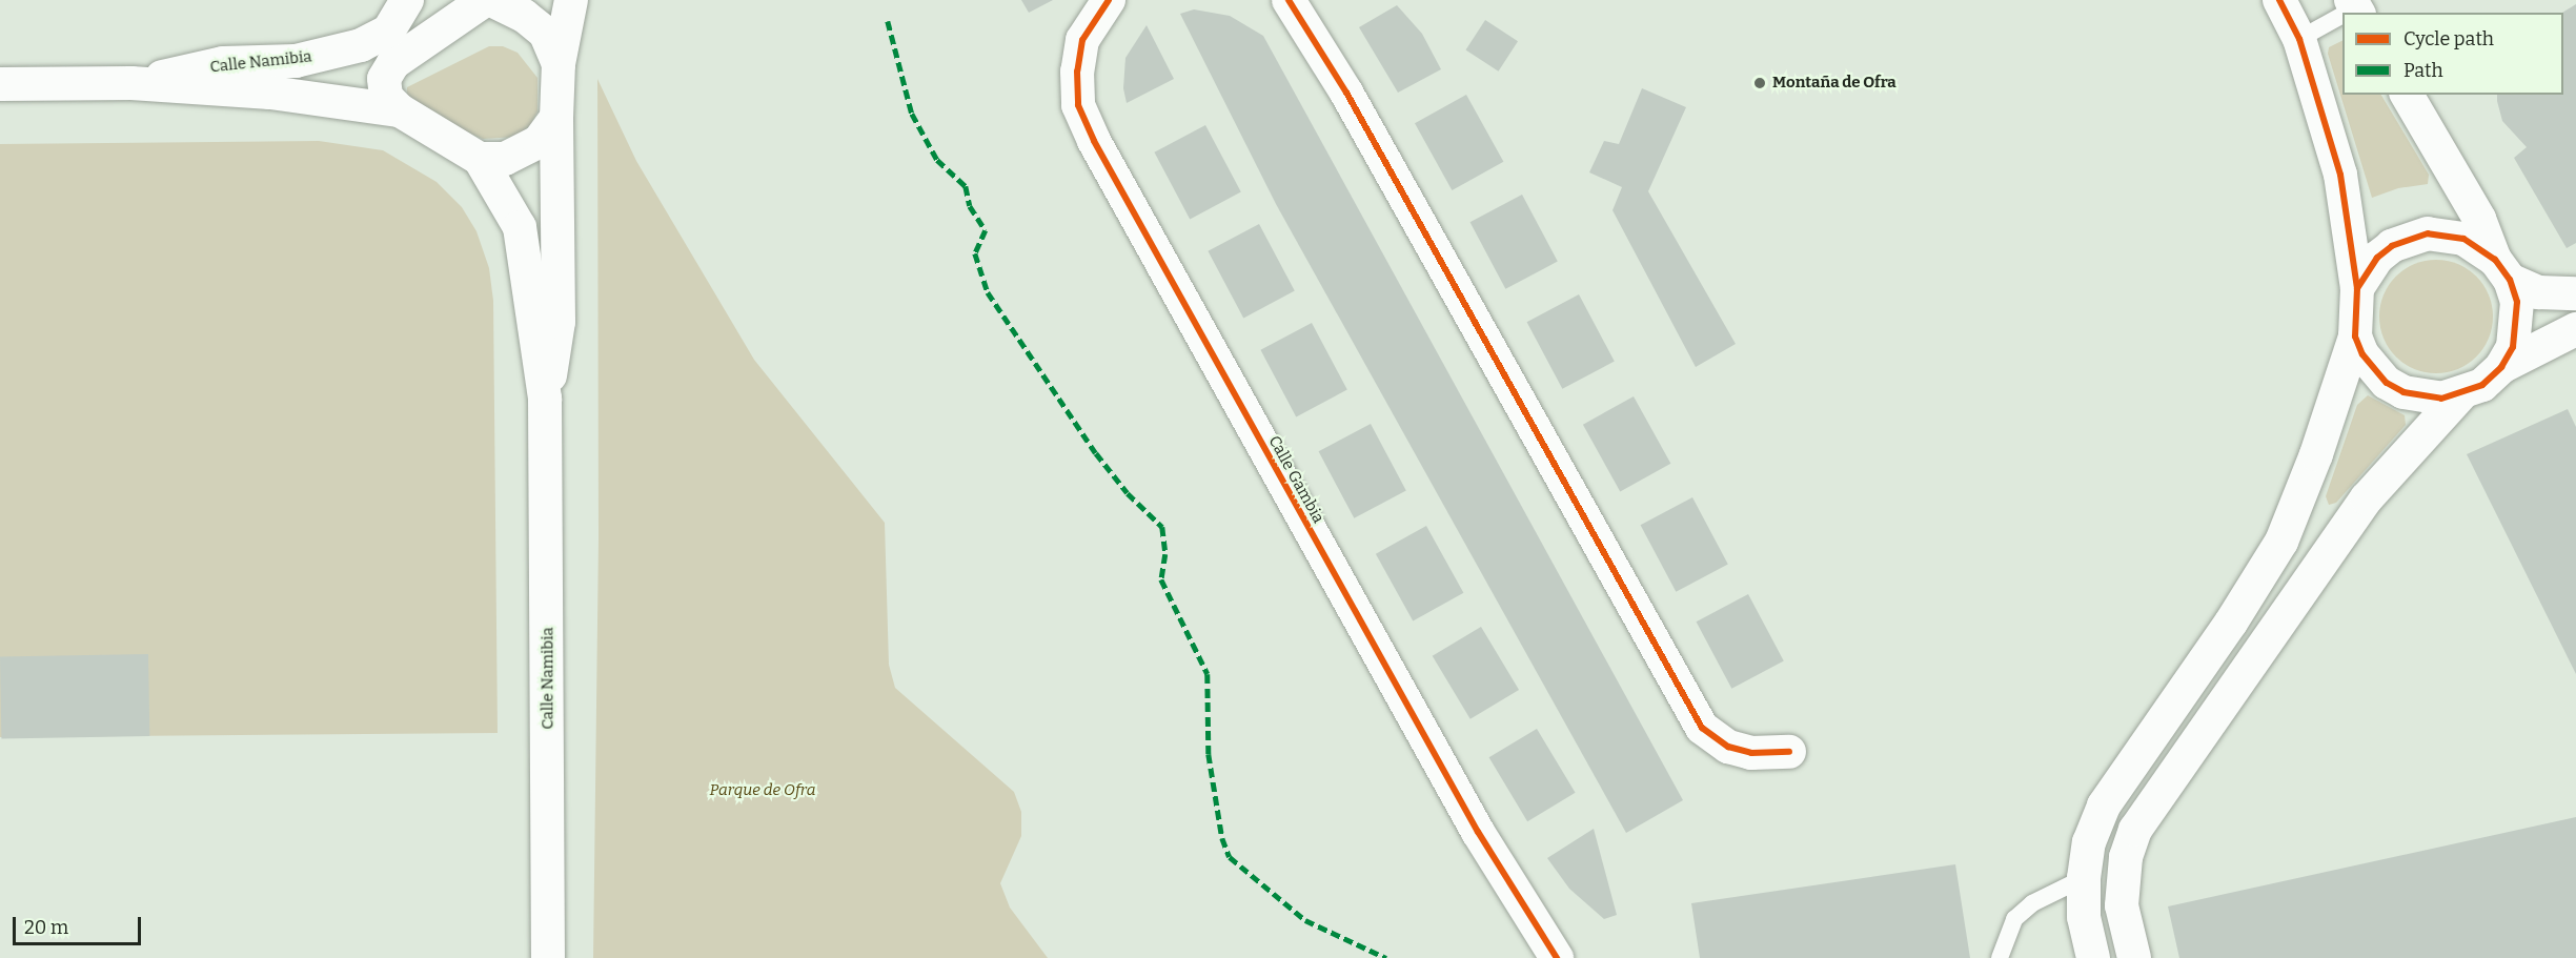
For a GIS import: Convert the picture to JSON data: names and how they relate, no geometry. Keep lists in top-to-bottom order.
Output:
{
  "streets": {
    "street": ["Calle Namibia", "Calle Gambia"]
  },
  "parks": ["Parque de Ofra"],
  "places": ["Montaña de Ofra"],
  "legend": ["Cycle path", "Path"],
  "scale_bar": "20 m"
}
